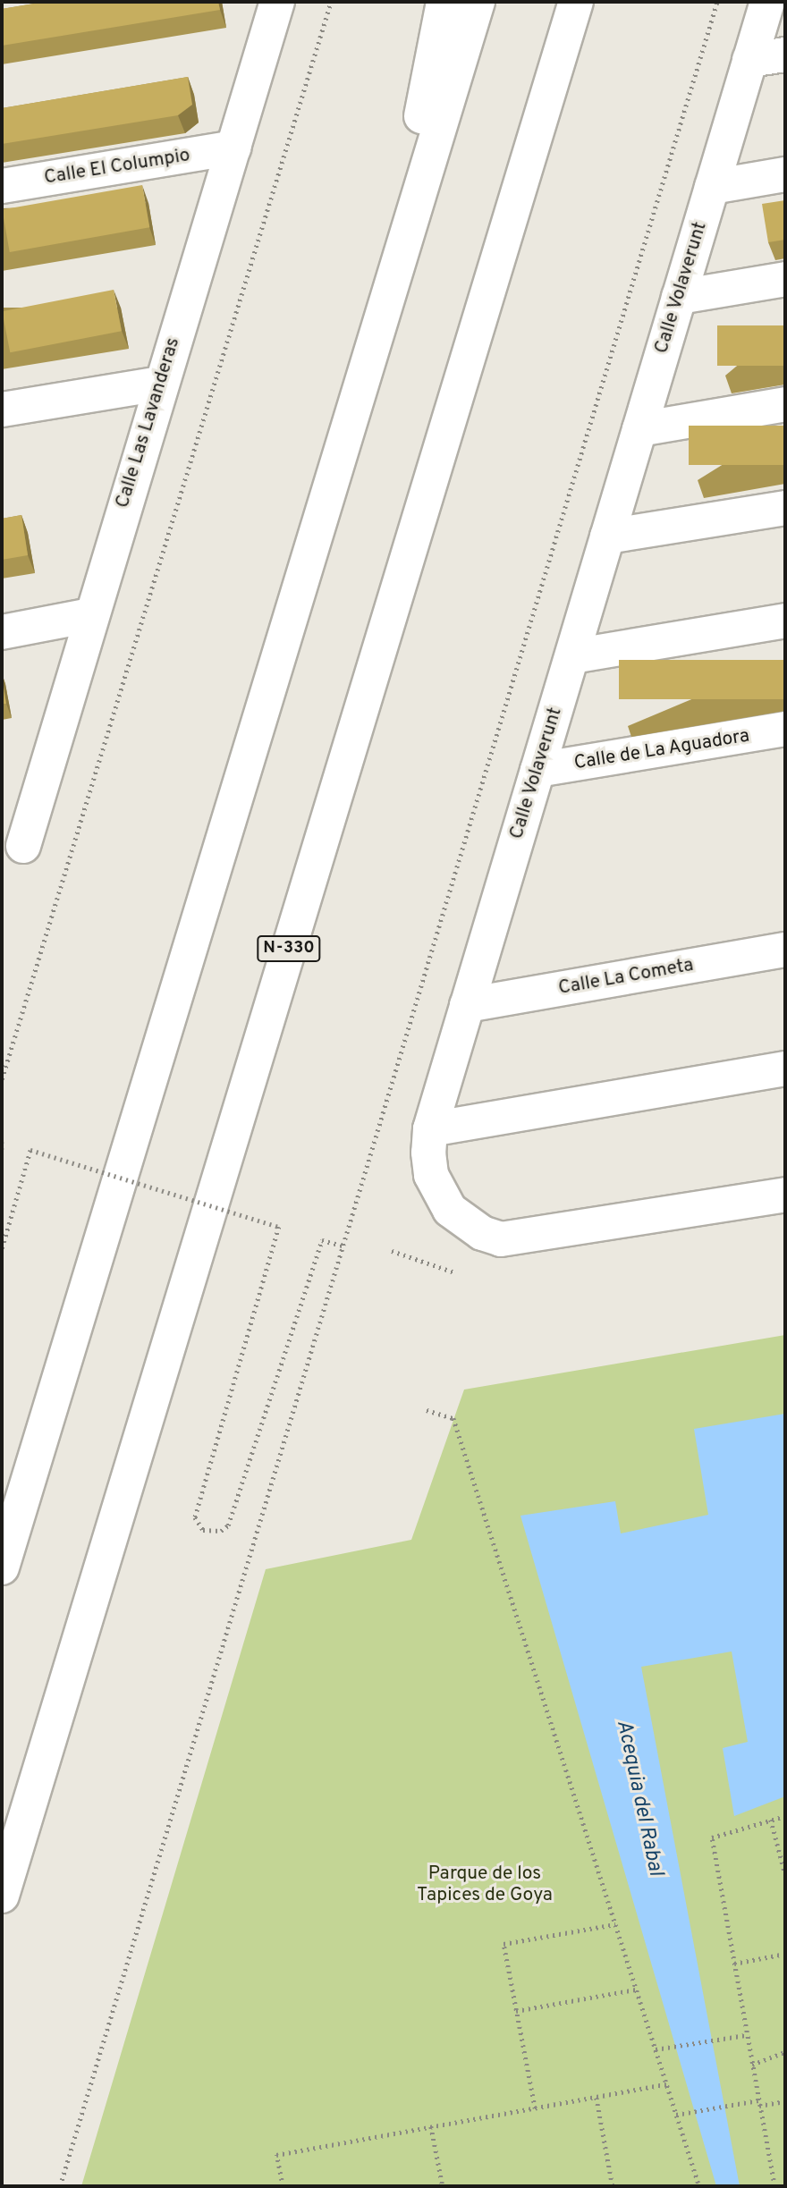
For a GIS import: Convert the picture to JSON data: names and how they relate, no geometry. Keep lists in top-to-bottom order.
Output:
{
  "streets": {
    "main road": [
      "Calle El Columpio",
      "Calle Volaverunt",
      "Calle Las Lavanderas",
      "Calle de La Aguadora",
      "N-330",
      "Calle La Cometa"
    ]
  },
  "crossings": [
    ["Calle El Columpio", "Calle Las Lavanderas"],
    ["Calle Volaverunt", "Calle de La Aguadora"],
    ["Calle Volaverunt", "Calle La Cometa"]
  ],
  "water": ["Acequia del Rabal"],
  "parks": ["Parque de los Tapices de Goya"]
}
